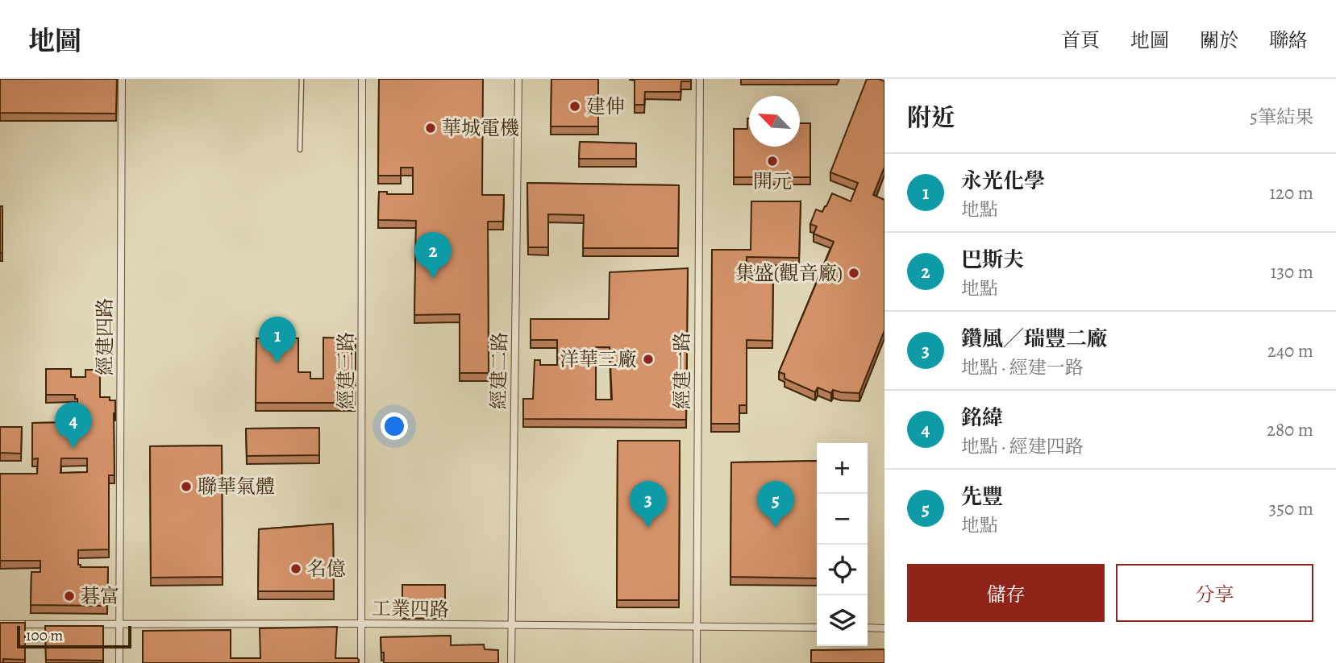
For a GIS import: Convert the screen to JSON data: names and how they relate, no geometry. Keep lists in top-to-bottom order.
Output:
{
  "streets": {
    "street": [
      "經建四路",
      "經建三路",
      "經建二路",
      "經建一路",
      "工業四路"
    ]
  },
  "crossings": [
    ["經建四路", "工業四路"],
    ["經建三路", "工業四路"],
    ["經建二路", "工業四路"],
    ["經建一路", "工業四路"]
  ],
  "places": [
    "建伸",
    "華城電機",
    "開元",
    "集盛(觀音廠)",
    "洋華三廠",
    "聯華氣體",
    "名億",
    "碁富"
  ],
  "scale_bar": "100 m",
  "north": "top left",
  "page": {
    "header": "地圖",
    "nav": [
      "首頁",
      "地圖",
      "關於",
      "聯絡"
    ],
    "heading": ["附近", "5筆結果"],
    "list": [
      {
        "mark": "1",
        "name": "永光化學",
        "note": "地點",
        "value": "120 m"
      },
      {
        "mark": "2",
        "name": "巴斯夫",
        "note": "地點",
        "value": "130 m"
      },
      {
        "mark": "3",
        "name": "鑽風／瑞豐二廠",
        "note": "地點 · 經建一路",
        "value": "240 m"
      },
      {
        "mark": "4",
        "name": "銘緯",
        "note": "地點 · 經建四路",
        "value": "280 m"
      },
      {
        "mark": "5",
        "name": "先豐",
        "note": "地點",
        "value": "350 m"
      }
    ],
    "pins": [
      "2",
      "1",
      "4",
      "3",
      "5"
    ],
    "map_buttons": ["+", "−"],
    "buttons": ["儲存", "分享"],
    "scale": "100 m"
  }
}
